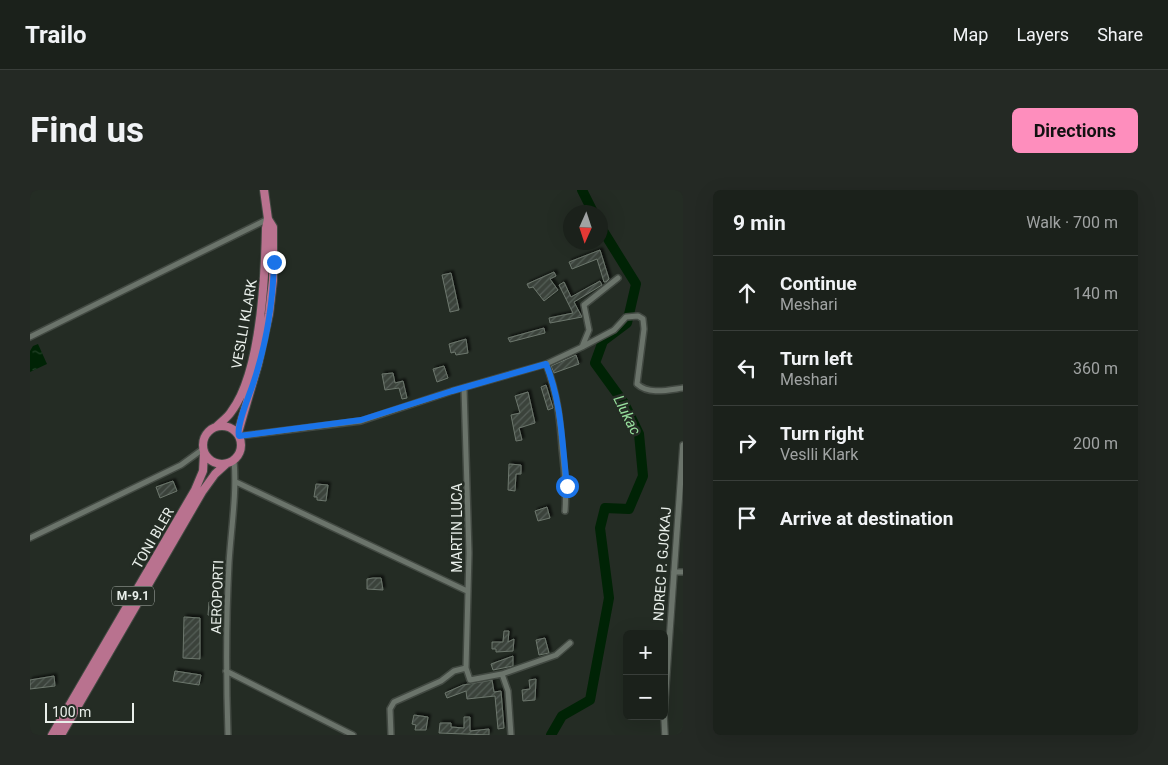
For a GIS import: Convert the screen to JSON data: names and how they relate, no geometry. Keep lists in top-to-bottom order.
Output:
{
  "streets": {
    "main road": ["VESLLI KLARK", "TONI BLER", "M-9.1"],
    "street": ["MARTIN LUCA", "NDREC P. GJOKAJ", "AEROPORTI"]
  },
  "crossings": [
    ["VESLLI KLARK", "TONI BLER"],
    ["VESLLI KLARK", "M-9.1"],
    ["VESLLI KLARK", "AEROPORTI"],
    ["TONI BLER", "M-9.1"],
    ["TONI BLER", "AEROPORTI"],
    ["M-9.1", "AEROPORTI"]
  ],
  "water": ["Llukac"],
  "scale_bar": "100 m",
  "north": "bottom",
  "page": {
    "header": "Trailo",
    "nav": ["Map", "Layers", "Share"],
    "buttons": "Directions",
    "title": "Find us",
    "heading": ["9 min", "Walk · 700 m"],
    "list": [
      ["Continue", "Meshari", "140 m"],
      ["Turn left", "Meshari", "360 m"],
      ["Turn right", "Veslli Klark", "200 m"],
      "Arrive at destination"
    ],
    "map_buttons": ["+", "−"],
    "scale": "100 m"
  }
}
